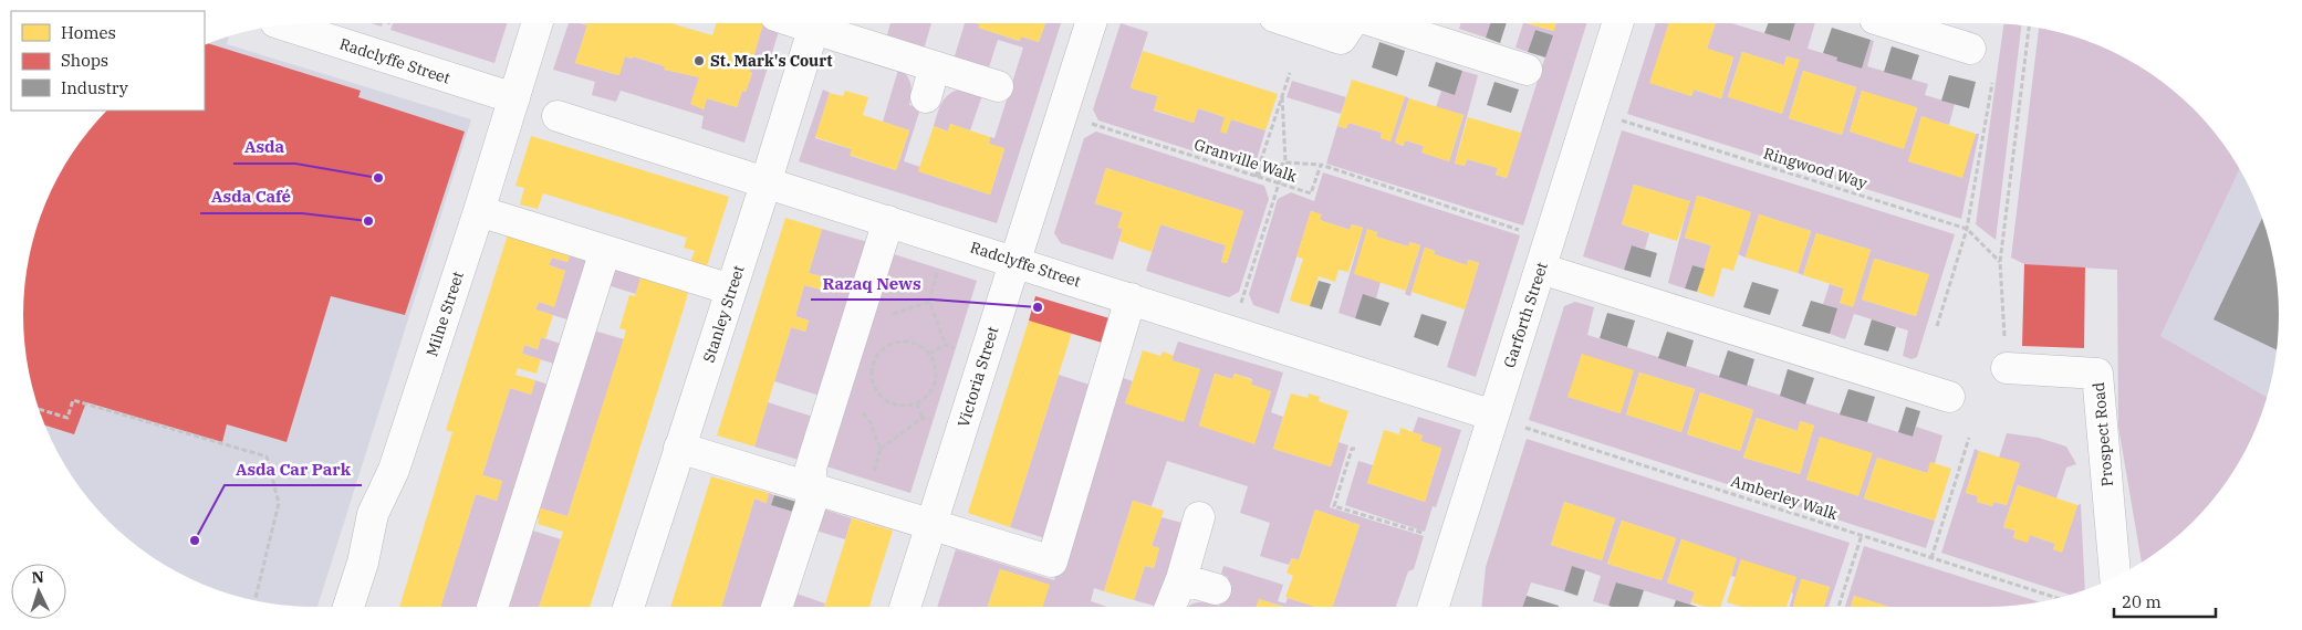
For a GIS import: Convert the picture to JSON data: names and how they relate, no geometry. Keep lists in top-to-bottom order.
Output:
{
  "streets": {
    "street": [
      "Radclyffe Street",
      "Milne Street",
      "Stanley Street",
      "Garforth Street",
      "Victoria Street",
      "Prospect Road"
    ],
    "path": ["Granville Walk", "Ringwood Way", "Amberley Walk"]
  },
  "crossings": [
    ["Radclyffe Street", "Milne Street"],
    ["Radclyffe Street", "Stanley Street"],
    ["Radclyffe Street", "Garforth Street"],
    ["Radclyffe Street", "Victoria Street"],
    ["Radclyffe Street", "Amberley Walk"],
    ["Granville Walk", "Victoria Street"],
    ["Garforth Street", "Amberley Walk"]
  ],
  "places": [
    "St. Mark's Court",
    "Asda",
    "Asda Café",
    "Razaq News",
    "Asda Car Park"
  ],
  "legend": ["Homes", "Shops", "Industry"],
  "scale_bar": "20 m",
  "north": "top"
}
